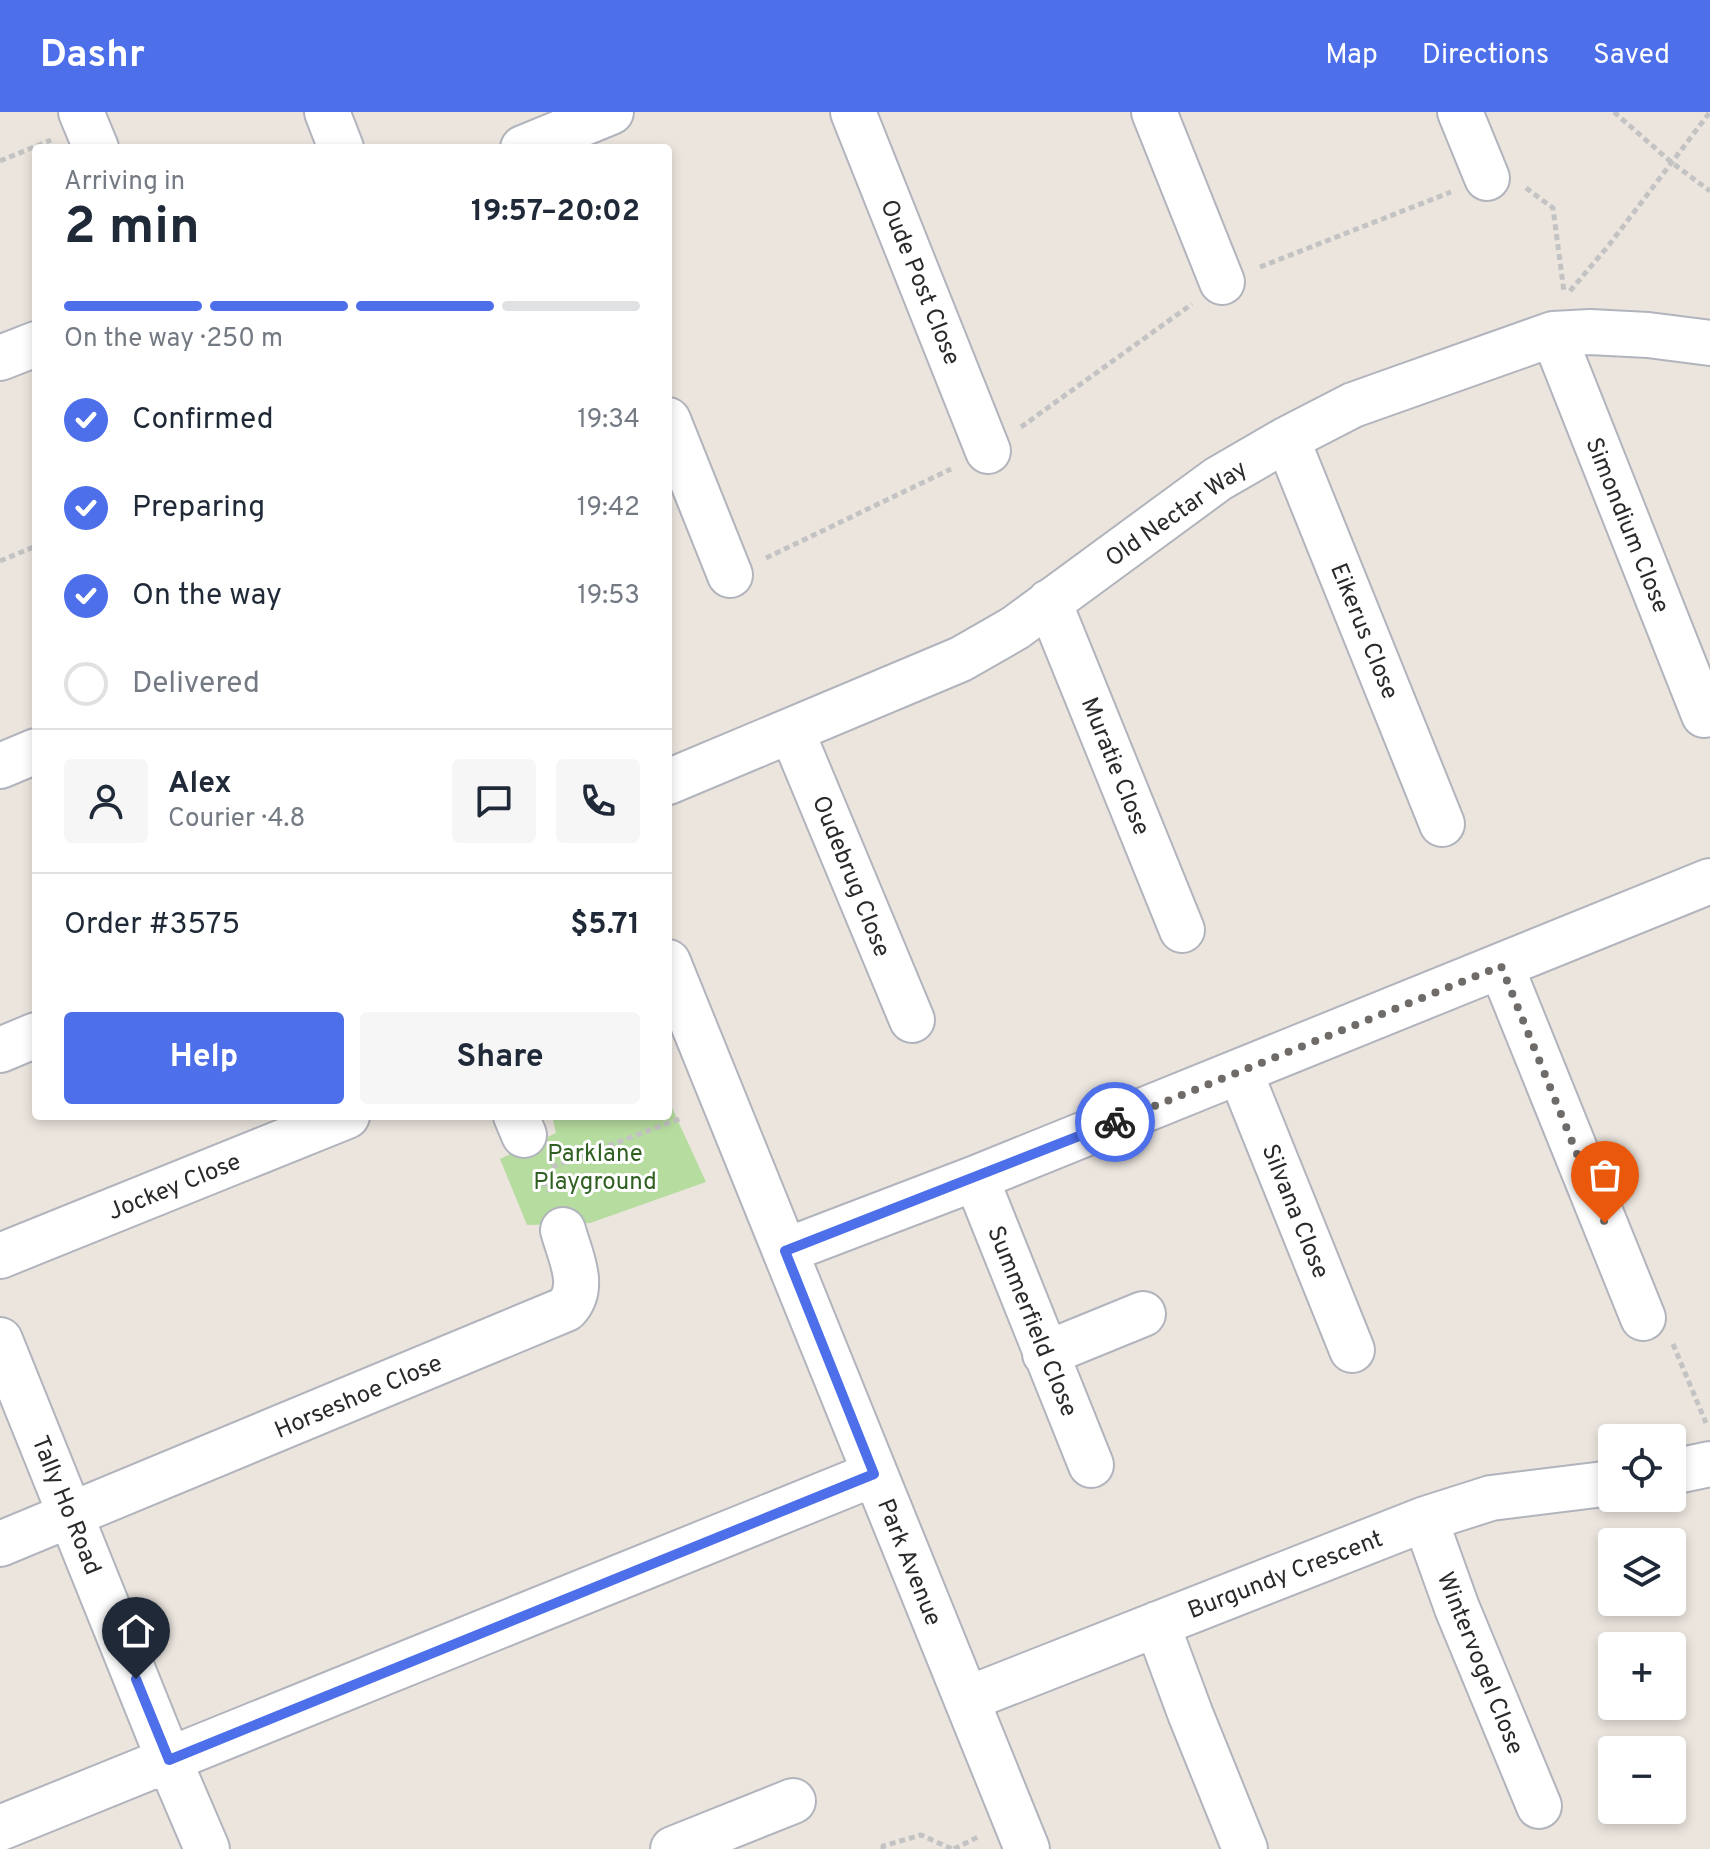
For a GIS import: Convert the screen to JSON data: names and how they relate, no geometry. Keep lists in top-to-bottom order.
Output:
{
  "streets": {
    "street": [
      "Oude Post Close",
      "Old Nectar Way",
      "Simondium Close",
      "Eikerus Close",
      "Muratie Close",
      "Oudebrug Close",
      "Jockey Close",
      "Silvana Close",
      "Summerfield Close",
      "Horseshoe Close",
      "Tally Ho Road",
      "Park Avenue",
      "Burgundy Crescent",
      "Wintervogel Close"
    ]
  },
  "crossings": [
    ["Old Nectar Way", "Simondium Close"],
    ["Old Nectar Way", "Eikerus Close"],
    ["Old Nectar Way", "Muratie Close"],
    ["Old Nectar Way", "Oudebrug Close"],
    ["Horseshoe Close", "Tally Ho Road"],
    ["Park Avenue", "Burgundy Crescent"],
    ["Burgundy Crescent", "Wintervogel Close"]
  ],
  "parks": ["Parklane Playground"],
  "page": {
    "header": "Dashr",
    "nav": ["Map", "Directions", "Saved"],
    "heading": ["2 min", "Arriving in", "19:57–20:02"],
    "panel": [
      "Alex",
      "Courier · 4.8",
      "Order #3575",
      "$5.71"
    ],
    "bar": "On the way · 250 m",
    "list": [
      ["Confirmed", "19:34"],
      ["Preparing", "19:42"],
      ["On the way", "19:53"],
      "Delivered"
    ],
    "buttons": ["Help", "Share"],
    "map_buttons": ["+", "−"]
  }
}
